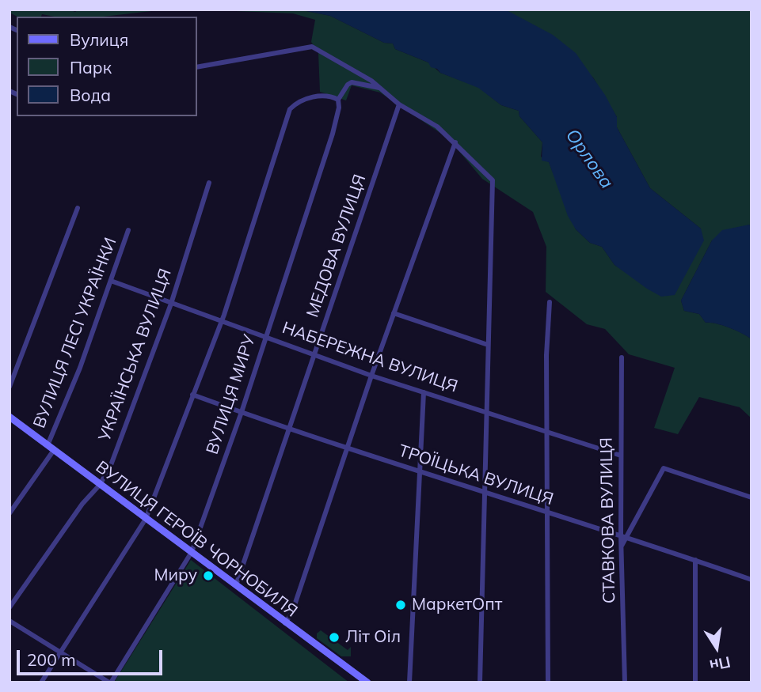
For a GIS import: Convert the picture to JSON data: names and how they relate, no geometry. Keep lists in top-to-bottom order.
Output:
{
  "streets": {
    "street": [
      "МЕДОВА ВУЛИЦЯ",
      "ВУЛИЦЯ ЛЕСІ УКРАЇНКИ",
      "УКРАЇНСЬКА ВУЛИЦЯ",
      "НАБЕРЕЖНА ВУЛИЦЯ",
      "ВУЛИЦЯ МИРУ",
      "ТРОЇЦЬКА ВУЛИЦЯ",
      "СТАВКОВА ВУЛИЦЯ",
      "ВУЛИЦЯ ГЕРОЇВ ЧОРНОБИЛЯ"
    ]
  },
  "crossings": [
    ["МЕДОВА ВУЛИЦЯ", "НАБЕРЕЖНА ВУЛИЦЯ"],
    ["МЕДОВА ВУЛИЦЯ", "ТРОЇЦЬКА ВУЛИЦЯ"],
    ["МЕДОВА ВУЛИЦЯ", "ВУЛИЦЯ ГЕРОЇВ ЧОРНОБИЛЯ"],
    ["ВУЛИЦЯ ЛЕСІ УКРАЇНКИ", "НАБЕРЕЖНА ВУЛИЦЯ"],
    ["ВУЛИЦЯ ЛЕСІ УКРАЇНКИ", "ВУЛИЦЯ ГЕРОЇВ ЧОРНОБИЛЯ"],
    ["УКРАЇНСЬКА ВУЛИЦЯ", "НАБЕРЕЖНА ВУЛИЦЯ"],
    ["УКРАЇНСЬКА ВУЛИЦЯ", "ВУЛИЦЯ ГЕРОЇВ ЧОРНОБИЛЯ"],
    ["НАБЕРЕЖНА ВУЛИЦЯ", "ВУЛИЦЯ МИРУ"],
    ["НАБЕРЕЖНА ВУЛИЦЯ", "СТАВКОВА ВУЛИЦЯ"],
    ["ВУЛИЦЯ МИРУ", "ТРОЇЦЬКА ВУЛИЦЯ"],
    ["ВУЛИЦЯ МИРУ", "ВУЛИЦЯ ГЕРОЇВ ЧОРНОБИЛЯ"],
    ["ТРОЇЦЬКА ВУЛИЦЯ", "СТАВКОВА ВУЛИЦЯ"]
  ],
  "water": ["Орлова"],
  "places": ["Миру", "МаркетОпт", "Літ Оіл"],
  "legend": ["Вулиця", "Парк", "Вода"],
  "scale_bar": "200 m",
  "north": "bottom"
}
